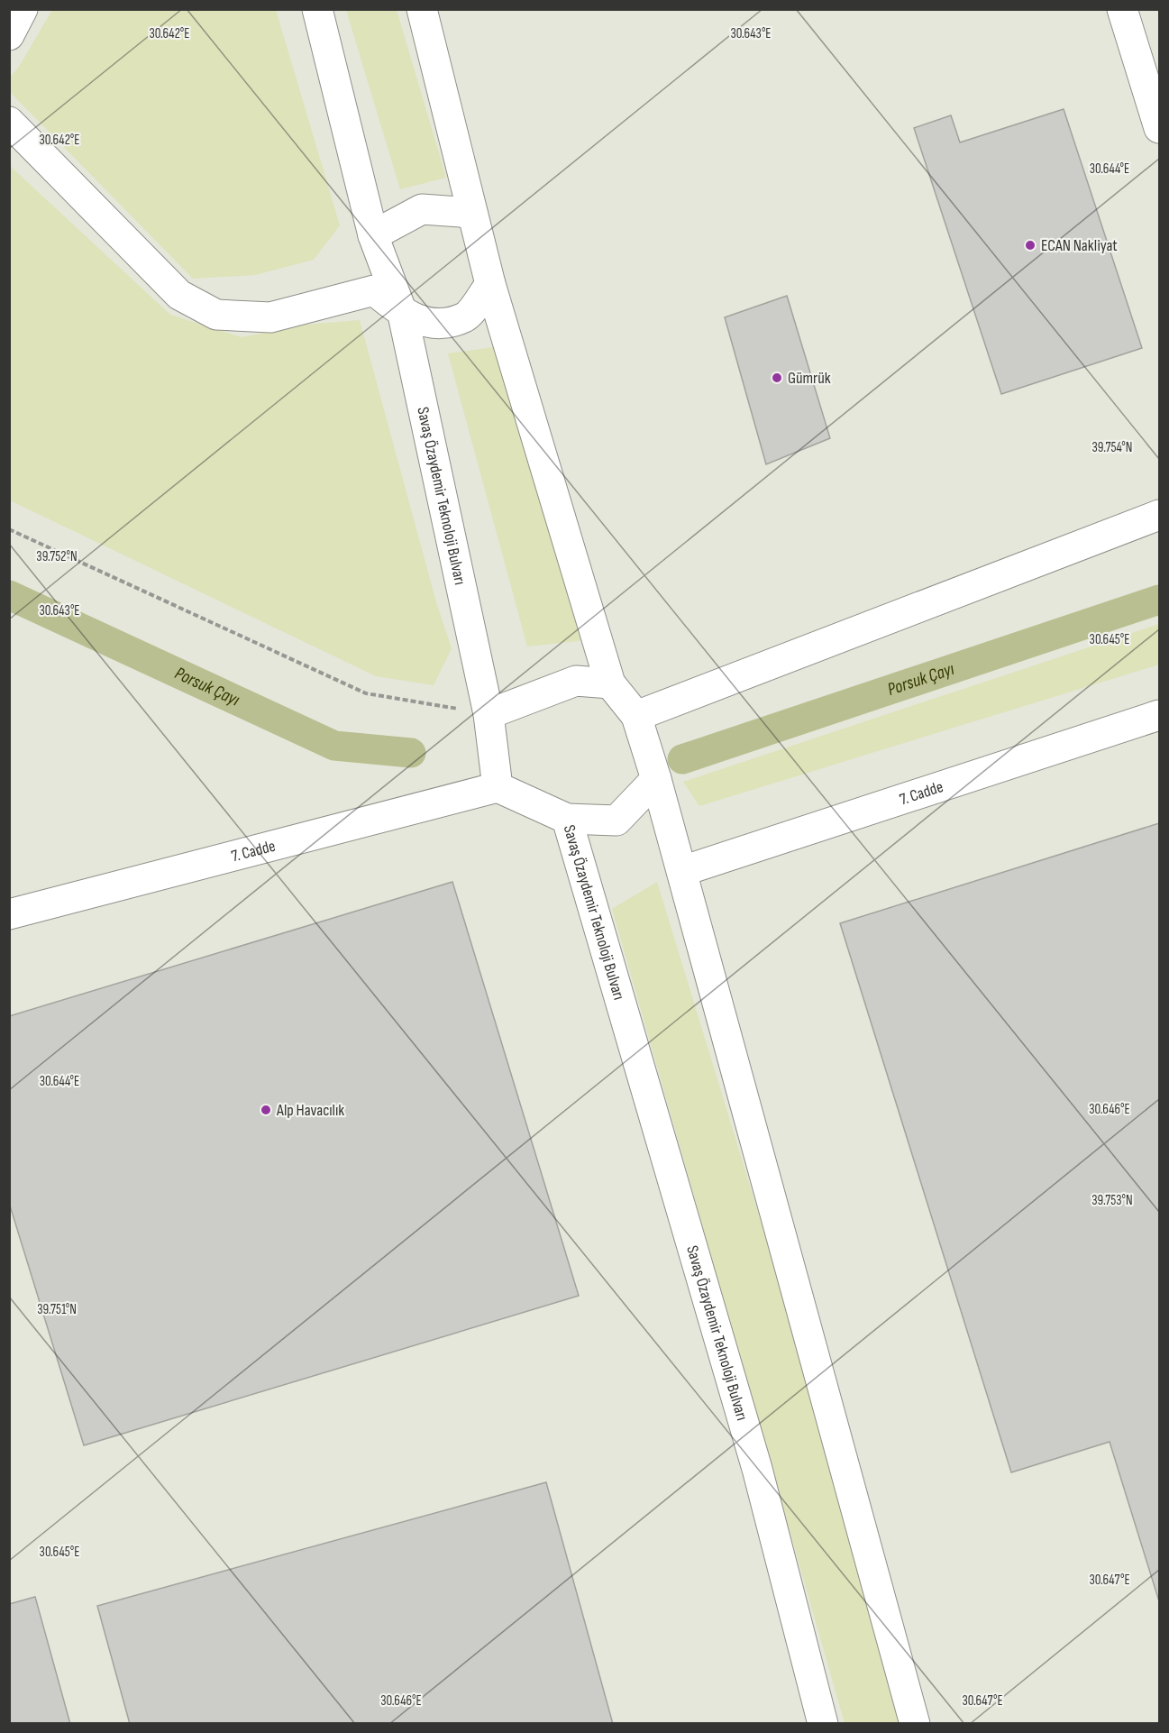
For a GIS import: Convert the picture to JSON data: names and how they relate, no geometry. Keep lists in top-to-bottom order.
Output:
{
  "streets": {
    "street": ["Savaş Özaydemir Teknoloji Bulvarı", "7. Cadde"]
  },
  "crossings": [
    ["Savaş Özaydemir Teknoloji Bulvarı", "7. Cadde"]
  ],
  "water": ["Porsuk Çayı"],
  "places": ["ECAN Nakliyat", "Gümrük", "Alp Havacılık"],
  "coordinates": [
    "30.642°E",
    "30.643°E",
    "30.644°E",
    "39.754°N",
    "39.752°N",
    "30.645°E",
    "30.646°E",
    "39.753°N",
    "39.751°N",
    "30.647°E"
  ]
}
